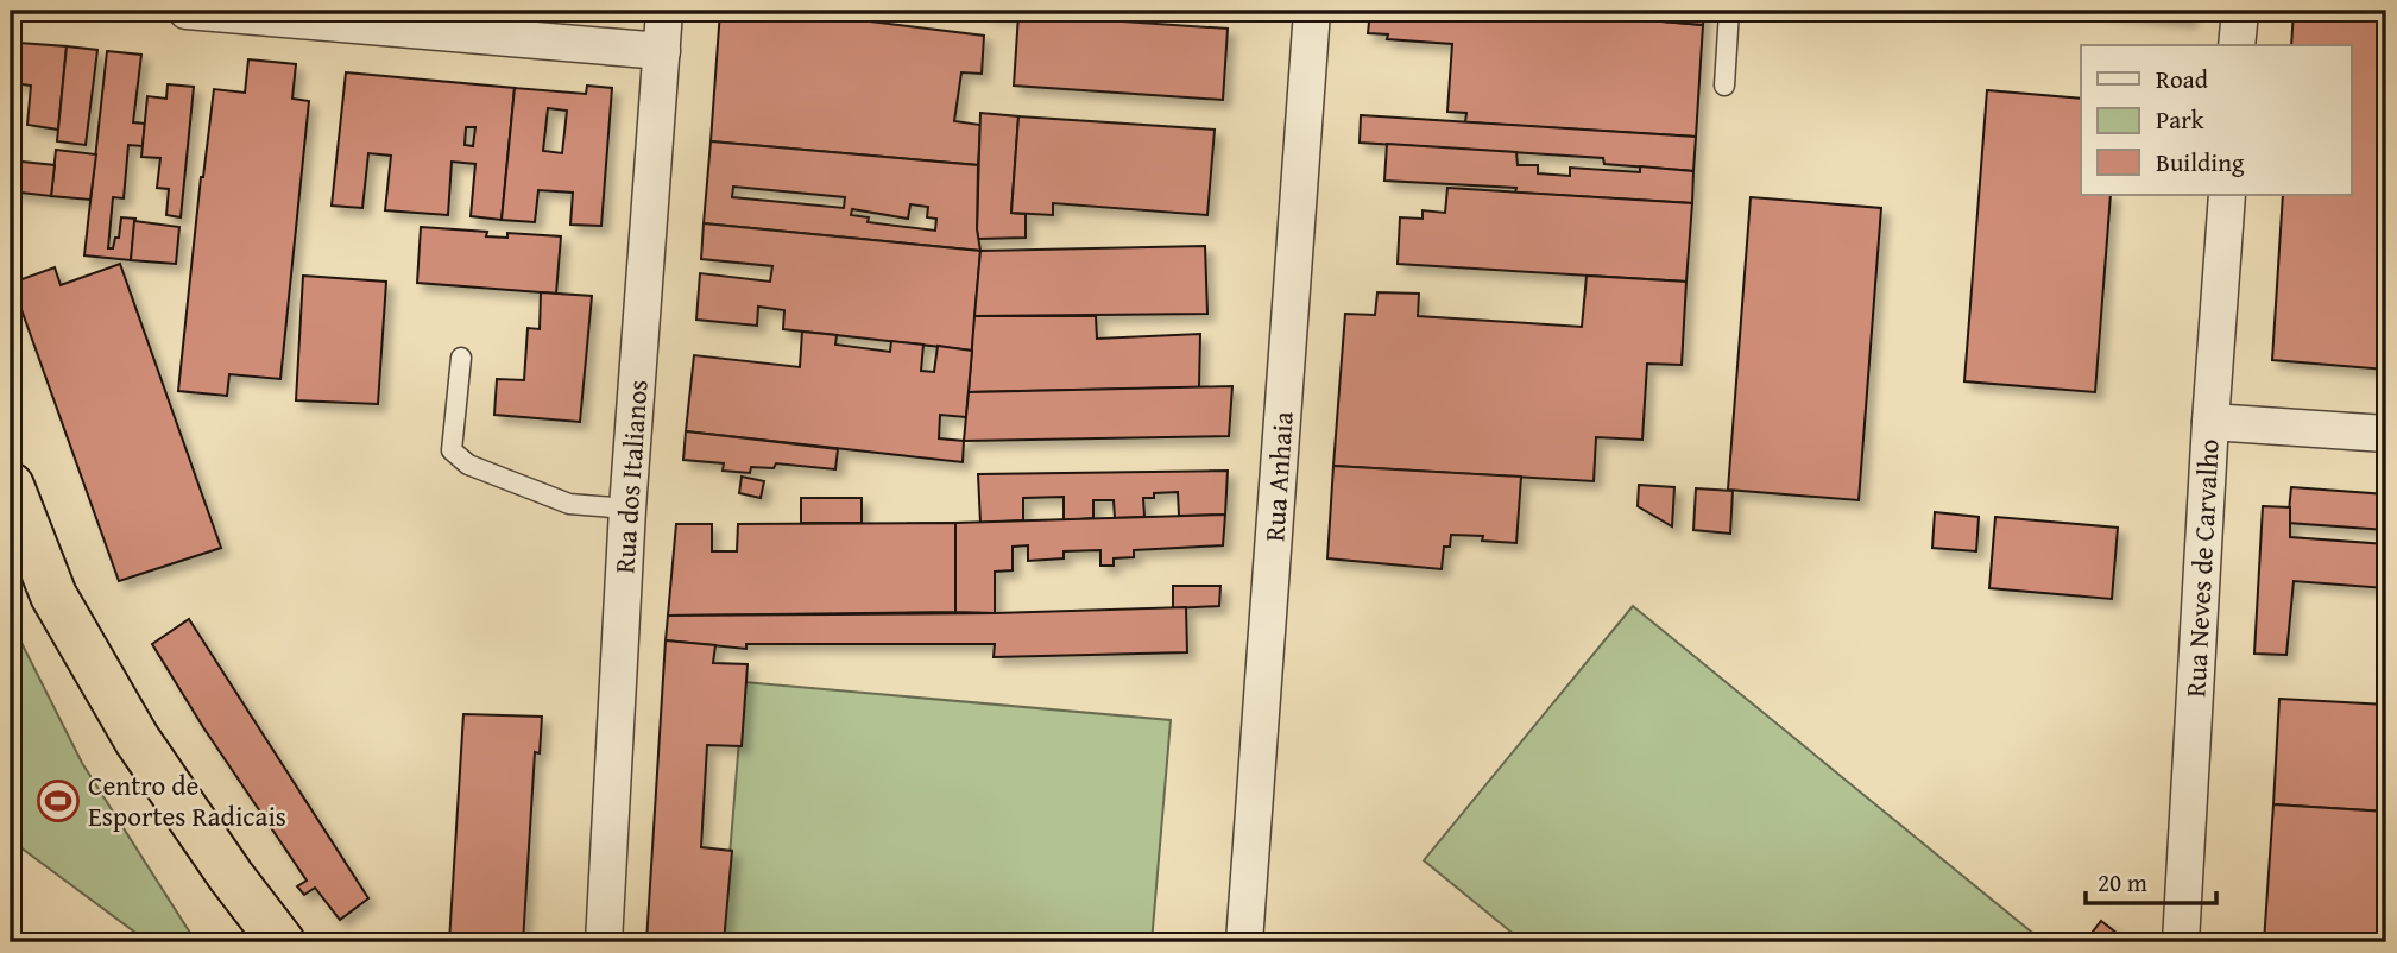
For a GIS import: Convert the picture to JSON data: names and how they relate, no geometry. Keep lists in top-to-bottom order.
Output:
{
  "streets": {
    "street": ["Rua dos Italianos", "Rua Anhaia", "Rua Neves de Carvalho"]
  },
  "places": {
    "sports": ["Centro de Esportes Radicais"]
  },
  "legend": ["Road", "Park", "Building"],
  "scale_bar": "20 m"
}
